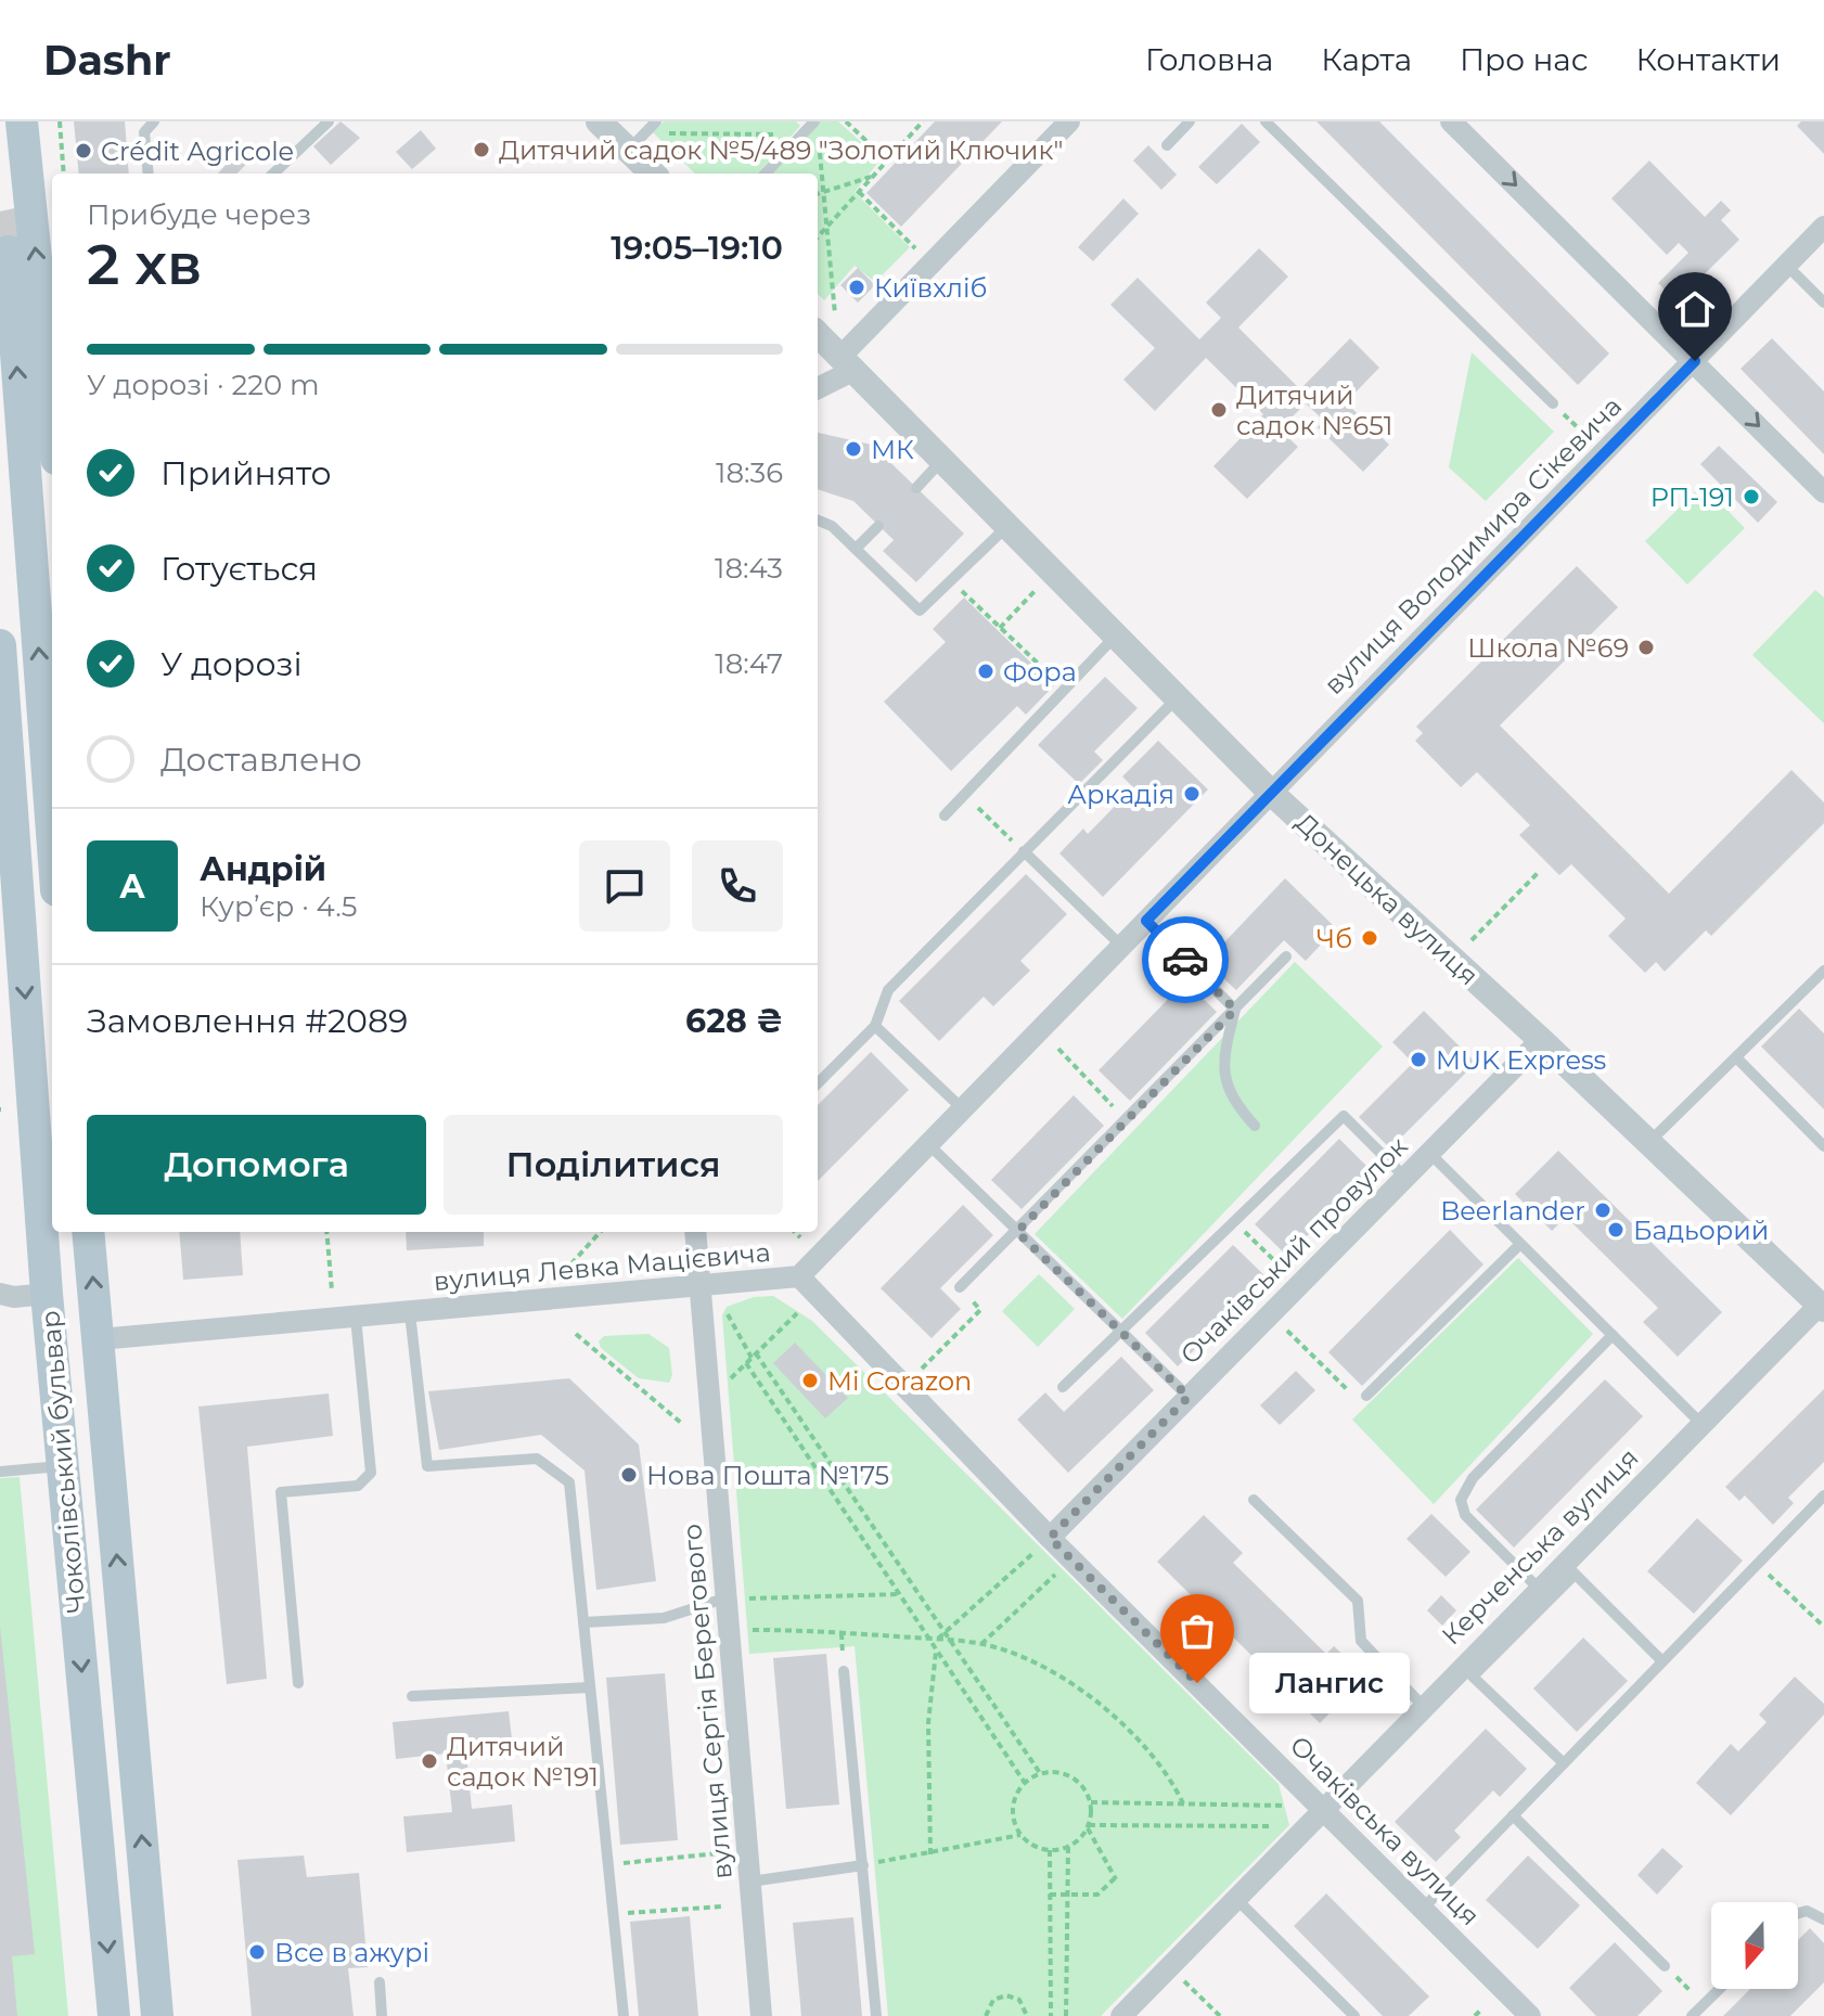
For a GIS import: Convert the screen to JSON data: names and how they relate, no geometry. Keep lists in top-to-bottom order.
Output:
{
  "streets": {
    "main road": ["Чоколівський бульвар"],
    "street": [
      "вулиця Володимира Сікевича",
      "Донецька вулиця",
      "Очаківський провулок",
      "вулиця Левка Мацієвича",
      "Керченська вулиця",
      "вулиця Сергія Берегового",
      "Очаківська вулиця"
    ]
  },
  "crossings": [
    ["вулиця Володимира Сікевича", "Донецька вулиця"],
    ["вулиця Володимира Сікевича", "вулиця Левка Мацієвича"],
    ["Донецька вулиця", "Очаківський провулок"],
    ["Донецька вулиця", "вулиця Левка Мацієвича"],
    ["Донецька вулиця", "Керченська вулиця"],
    ["Очаківський провулок", "Очаківська вулиця"],
    ["вулиця Левка Мацієвича", "Чоколівський бульвар"],
    ["вулиця Левка Мацієвича", "вулиця Сергія Берегового"],
    ["вулиця Левка Мацієвича", "Очаківська вулиця"],
    ["Керченська вулиця", "Очаківська вулиця"]
  ],
  "places": [
    "Дитячий садок №5/489 \"Золотий Ключик\"",
    "Crédit Agricole",
    "Київхліб",
    "Дитячий садок №651",
    "МК",
    "РП-191",
    "Школа №69",
    "Фора",
    "Аркадія",
    "Чб",
    "MUK Express",
    "Beerlander",
    "Бадьорий",
    "Mi Corazon",
    "Нова Пошта №175",
    "Лангис",
    "Дитячий садок №191",
    "Все в ажурі"
  ],
  "north": "bottom",
  "page": {
    "header": "Dashr",
    "nav": [
      "Головна",
      "Карта",
      "Про нас",
      "Контакти"
    ],
    "heading": ["2 хв", "Прибуде через", "19:05–19:10"],
    "panel": [
      "Андрій",
      "Кур’єр · 4.5",
      "Замовлення #2089",
      "628 ₴"
    ],
    "bar": "У дорозі · 220 m",
    "list": [
      ["Прийнято", "18:36"],
      ["Готується", "18:43"],
      ["У дорозі", "18:47"],
      "Доставлено"
    ],
    "round": "А",
    "buttons": ["Допомога", "Поділитися"],
    "bubble": "Лангис"
  }
}
